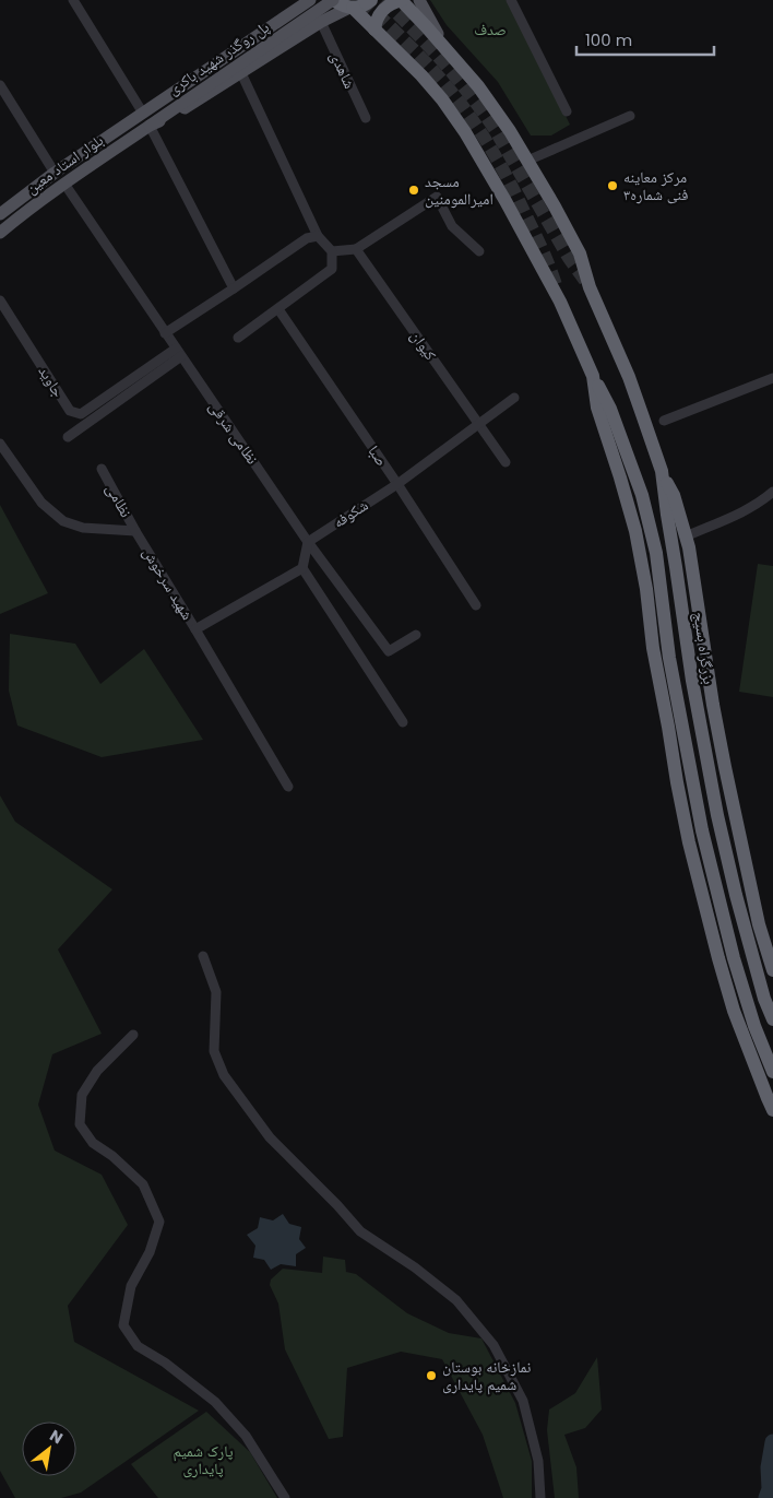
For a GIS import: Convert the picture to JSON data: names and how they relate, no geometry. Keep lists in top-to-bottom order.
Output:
{
  "streets": {
    "highway": ["بزرگراه بسیج"],
    "main road": ["پل روگذر شهید باکری", "بلوار استاد معین"],
    "street": [
      "شاهدی",
      "کیوان",
      "جاوید",
      "نظامی شرقی",
      "صبا",
      "نظامی",
      "شکوفه",
      "شهید سرخوش"
    ]
  },
  "crossings": [
    ["پل روگذر شهید باکری", "بلوار استاد معین"],
    ["بلوار استاد معین", "نظامی شرقی"],
    ["کیوان", "شکوفه"],
    ["جاوید", "نظامی شرقی"],
    ["نظامی شرقی", "شکوفه"],
    ["صبا", "شکوفه"],
    ["نظامی", "شهید سرخوش"]
  ],
  "parks": ["صدف", "پارک شمیم پایداری"],
  "places": ["مرکز معاینه فنی شماره۳", "مسجد امیرالمومنین", "نمازخانه بوستان شمیم پایداری"],
  "scale_bar": "100 m",
  "north": "top right"
}
